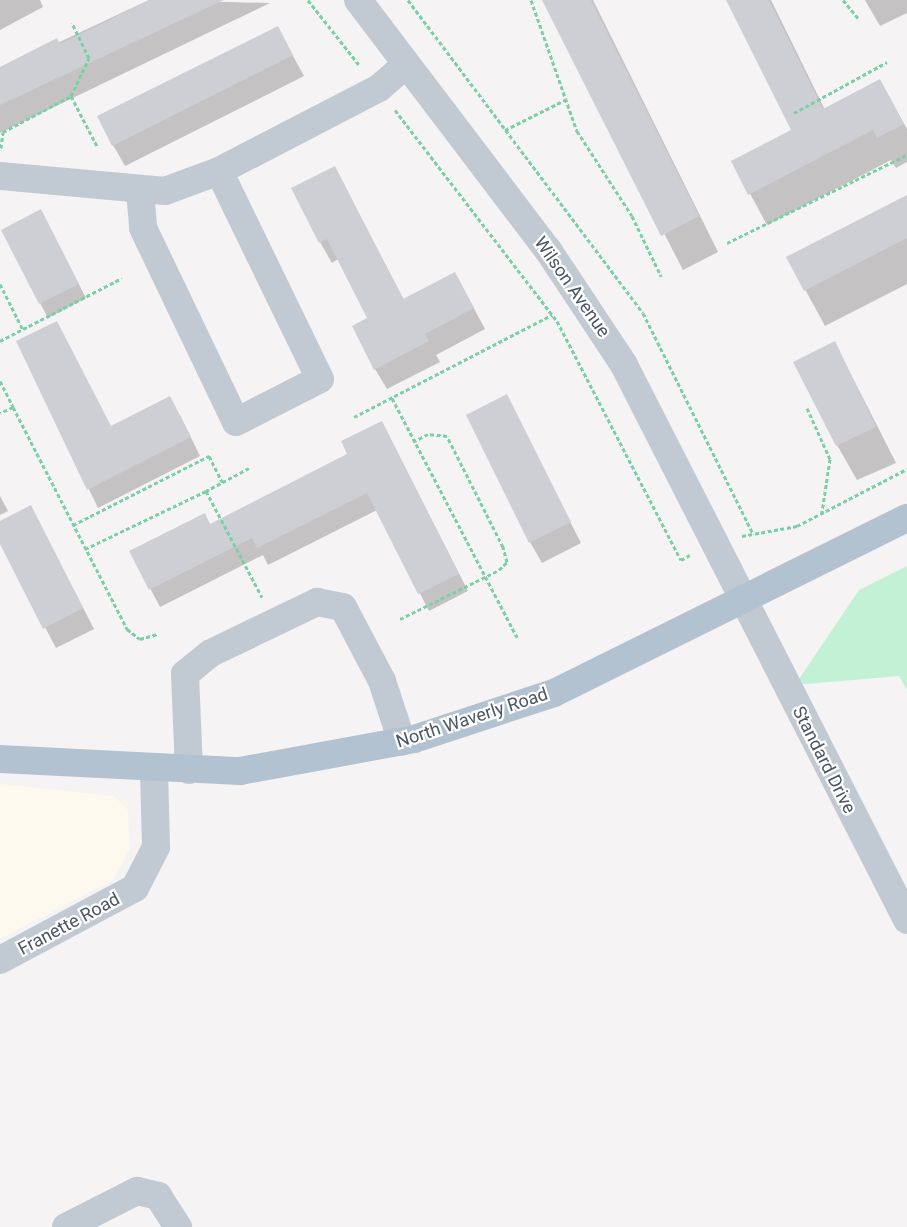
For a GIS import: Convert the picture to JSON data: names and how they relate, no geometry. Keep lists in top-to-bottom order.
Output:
{
  "streets": {
    "main road": ["North Waverly Road"],
    "street": ["Wilson Avenue", "Standard Drive", "Franette Road"]
  },
  "crossings": [
    ["Wilson Avenue", "North Waverly Road"],
    ["Wilson Avenue", "Standard Drive"],
    ["North Waverly Road", "Standard Drive"],
    ["North Waverly Road", "Franette Road"]
  ]
}
